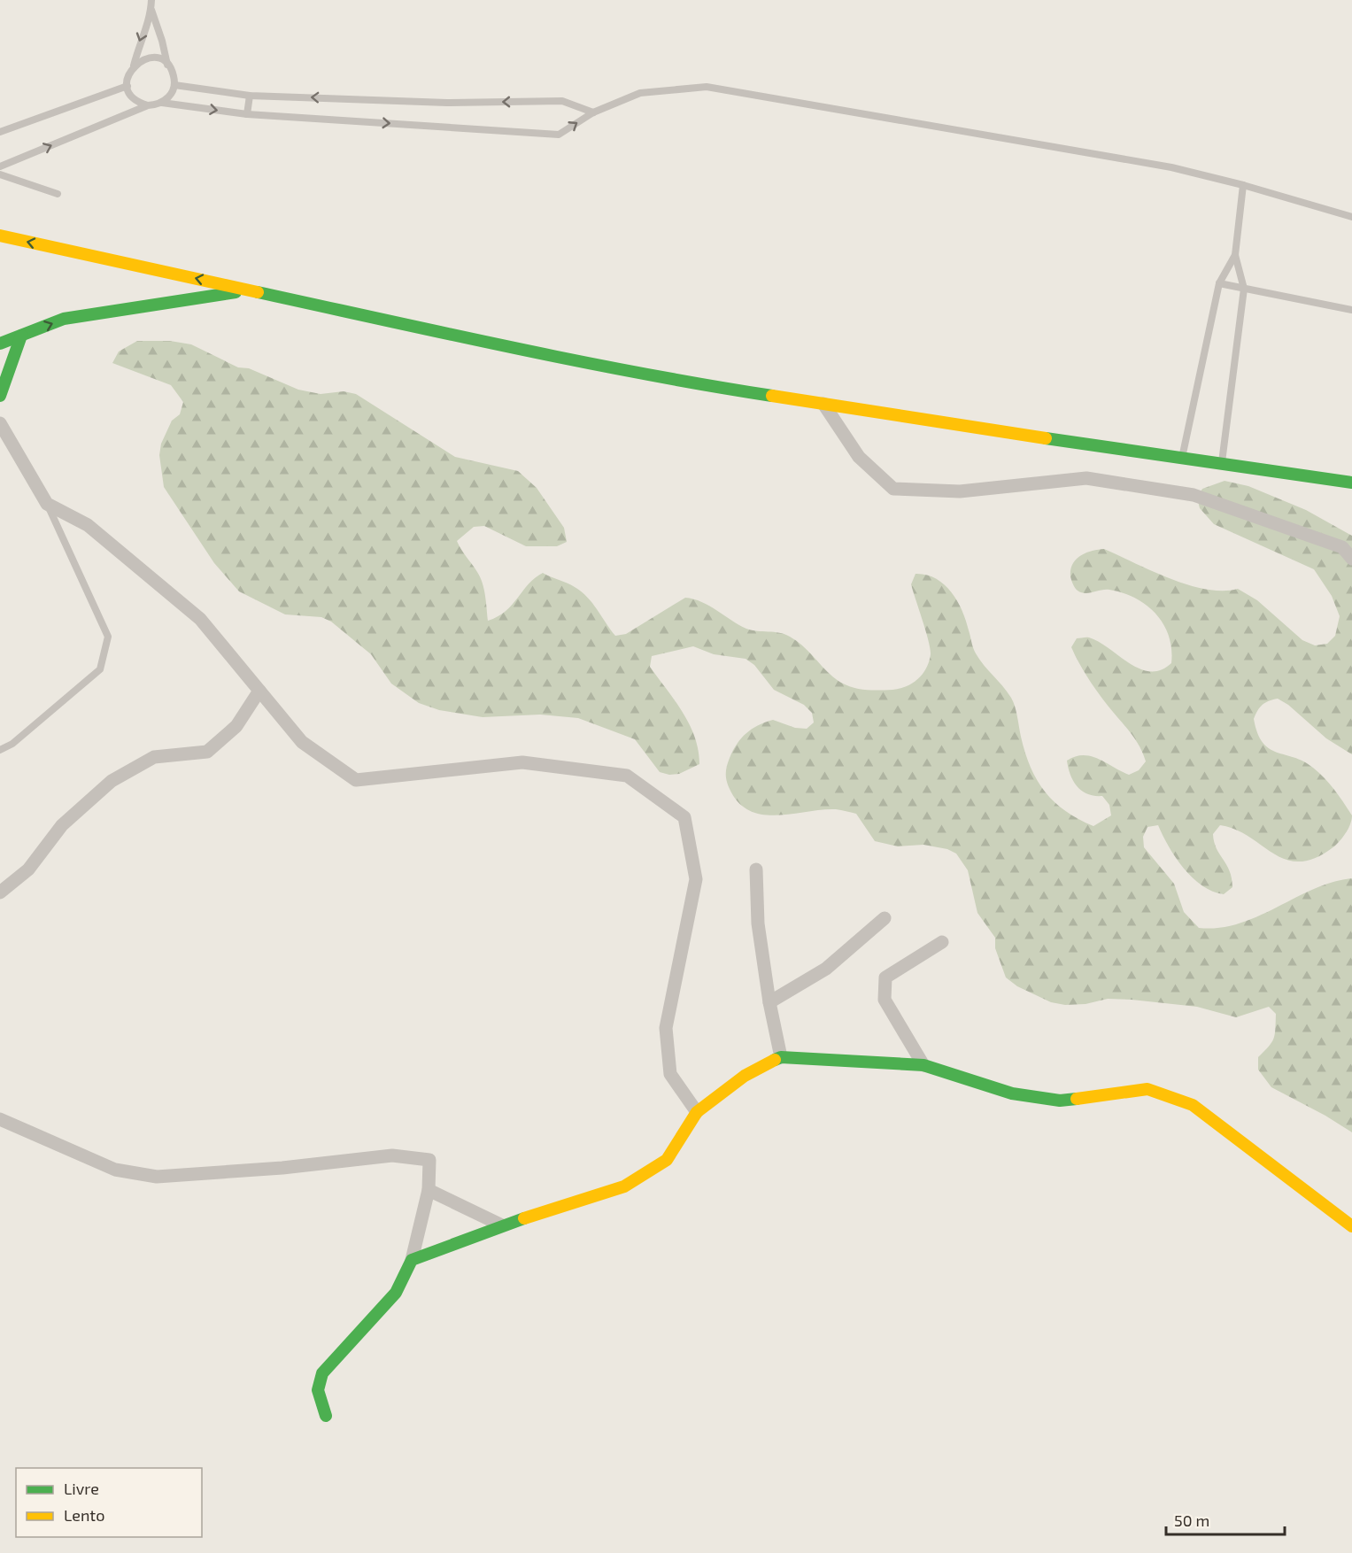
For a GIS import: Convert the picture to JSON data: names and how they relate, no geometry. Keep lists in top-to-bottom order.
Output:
{
  "legend": ["Livre", "Lento"],
  "scale_bar": "50 m"
}
